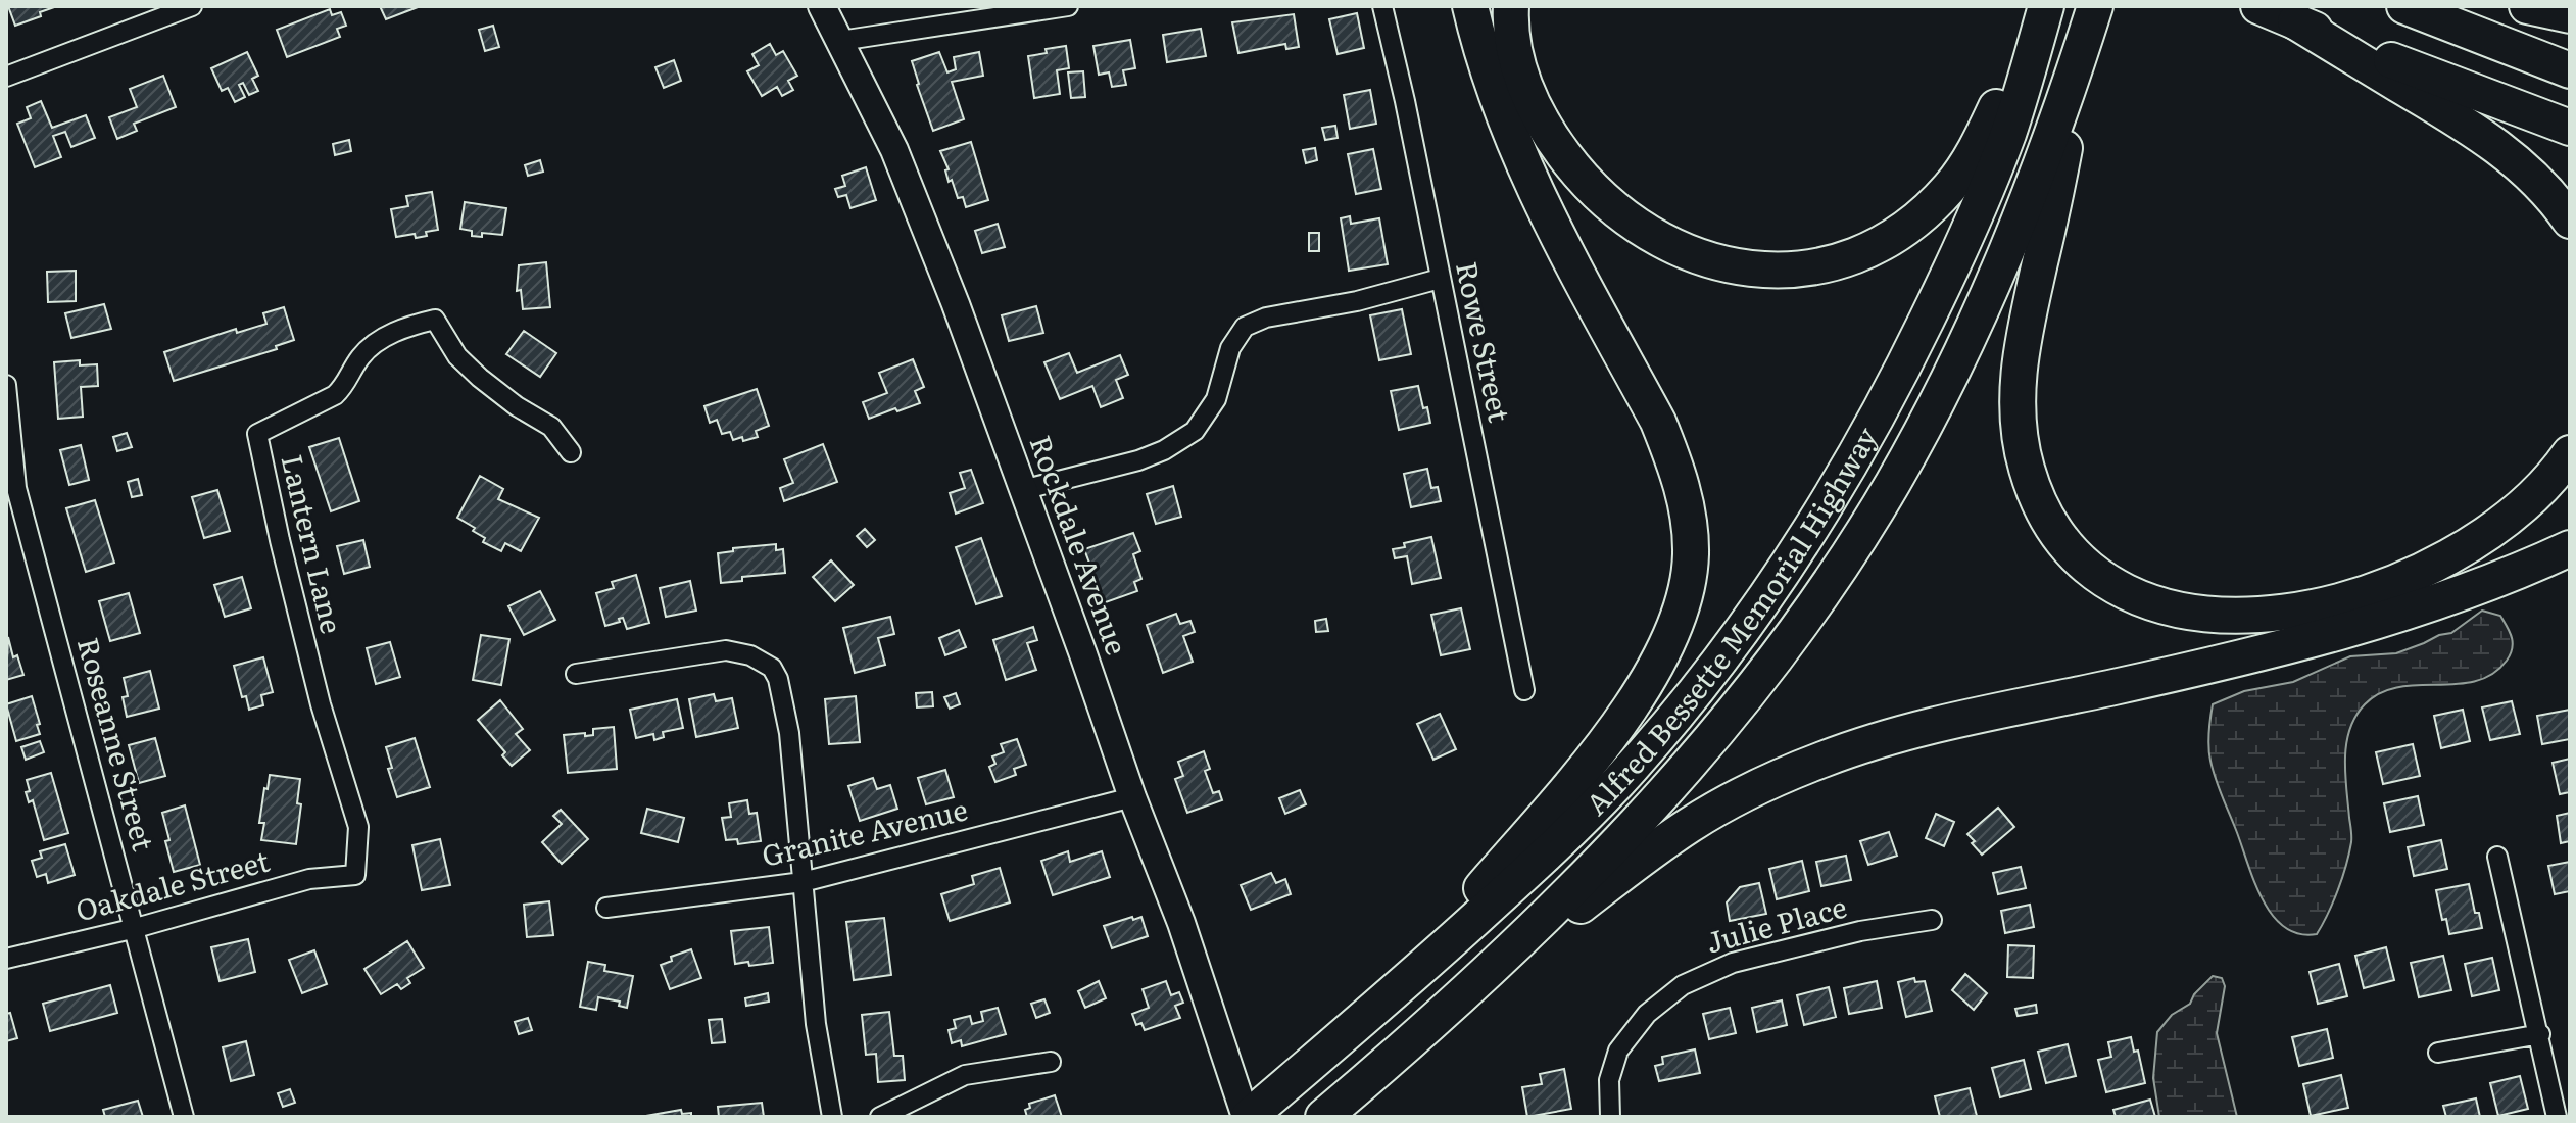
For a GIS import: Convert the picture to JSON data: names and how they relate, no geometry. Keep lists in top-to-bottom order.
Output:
{
  "streets": {
    "highway": ["Alfred Bessette Memorial Highway"],
    "main road": ["Rockdale Avenue"],
    "street": [
      "Rowe Street",
      "Lantern Lane",
      "Roseanne Street",
      "Granite Avenue",
      "Oakdale Street",
      "Julie Place"
    ]
  },
  "crossings": [
    ["Lantern Lane", "Oakdale Street"],
    ["Rockdale Avenue", "Alfred Bessette Memorial Highway"],
    ["Rockdale Avenue", "Granite Avenue"],
    ["Roseanne Street", "Oakdale Street"]
  ]
}
